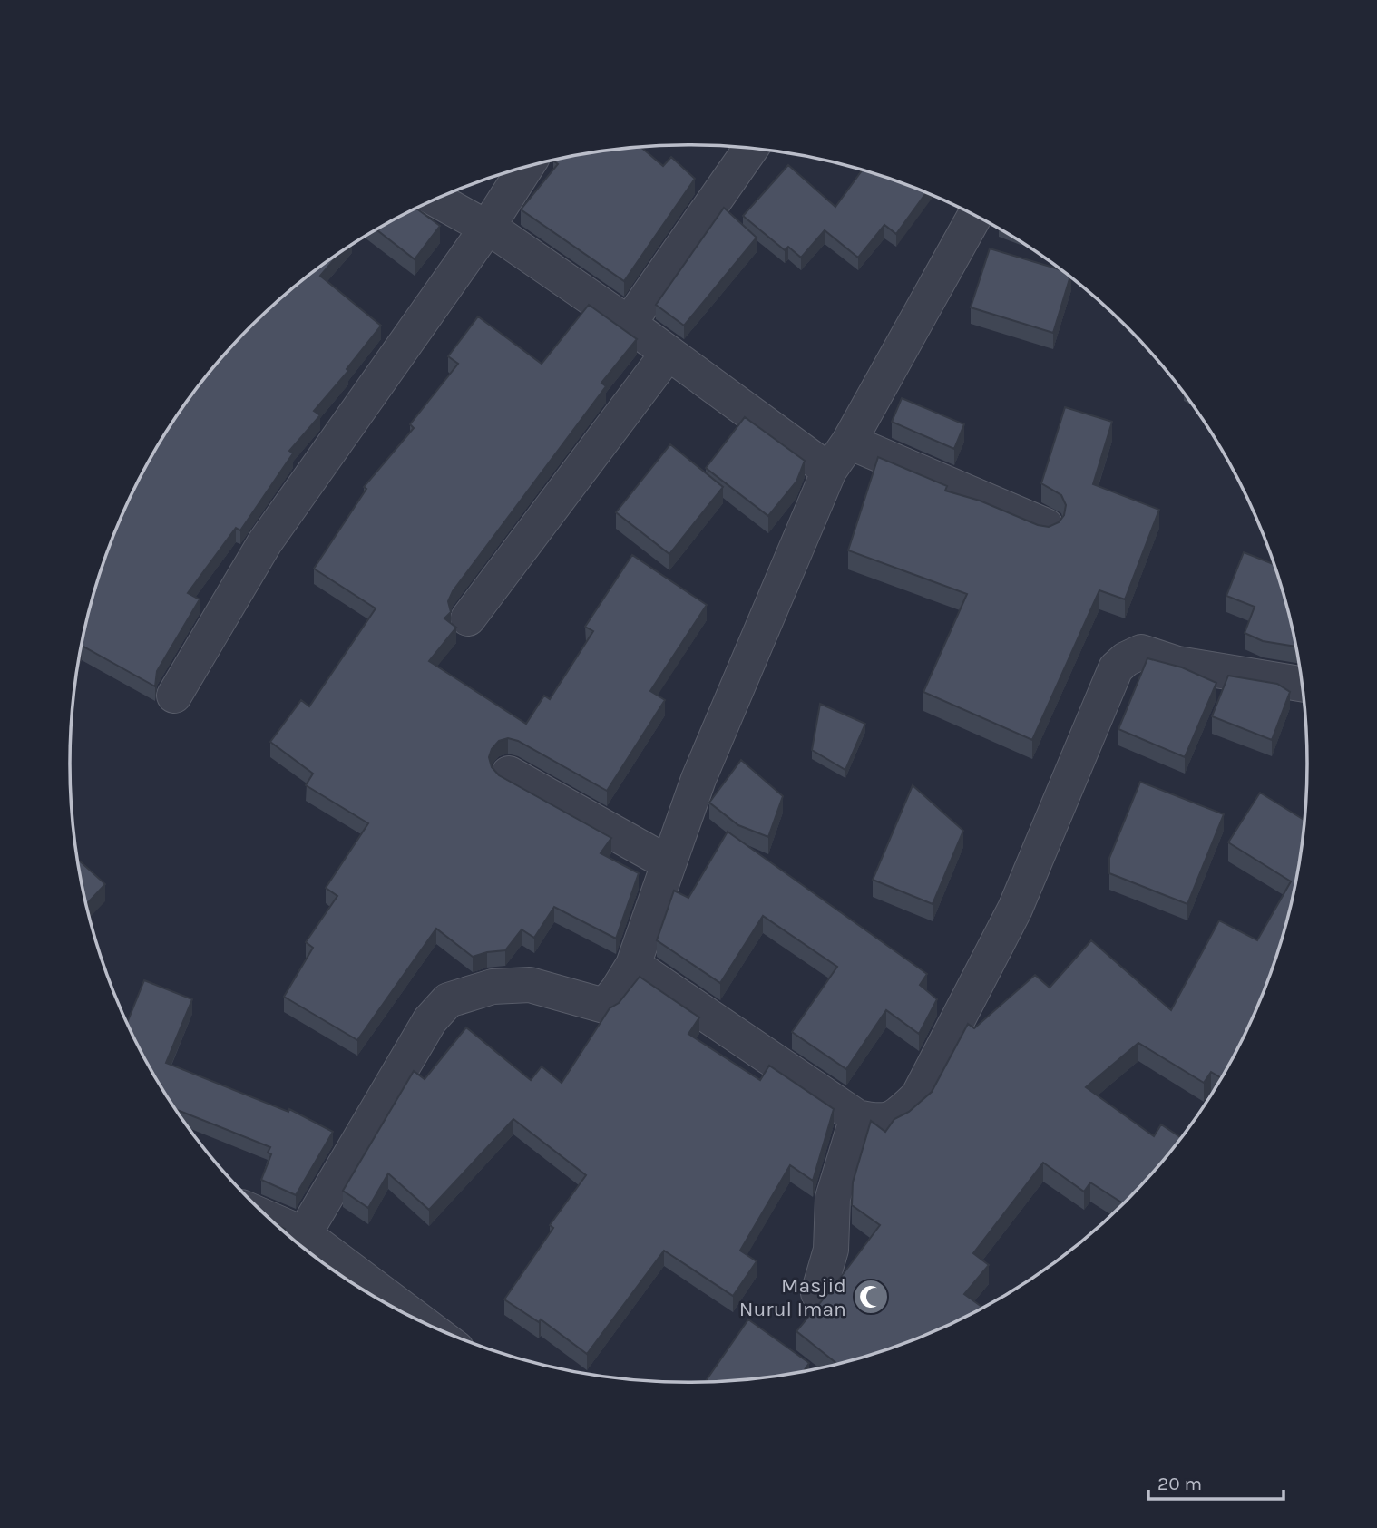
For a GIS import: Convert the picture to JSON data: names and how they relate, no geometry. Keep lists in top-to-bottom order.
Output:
{
  "places": {
    "mosque": ["Masjid Nurul Iman"]
  },
  "scale_bar": "20 m"
}
